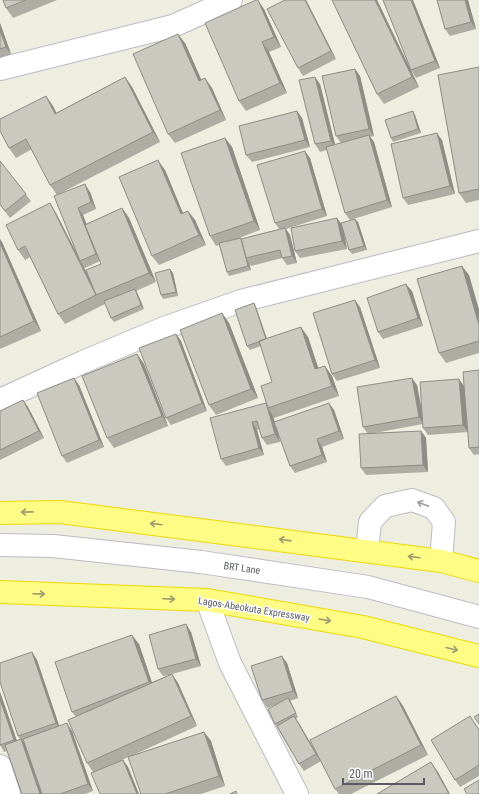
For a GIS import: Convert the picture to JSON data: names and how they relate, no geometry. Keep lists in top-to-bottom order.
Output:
{
  "streets": {
    "highway": ["Lagos-Abeokuta Expressway"],
    "street": ["BRT Lane"]
  },
  "scale_bar": "20 m"
}
